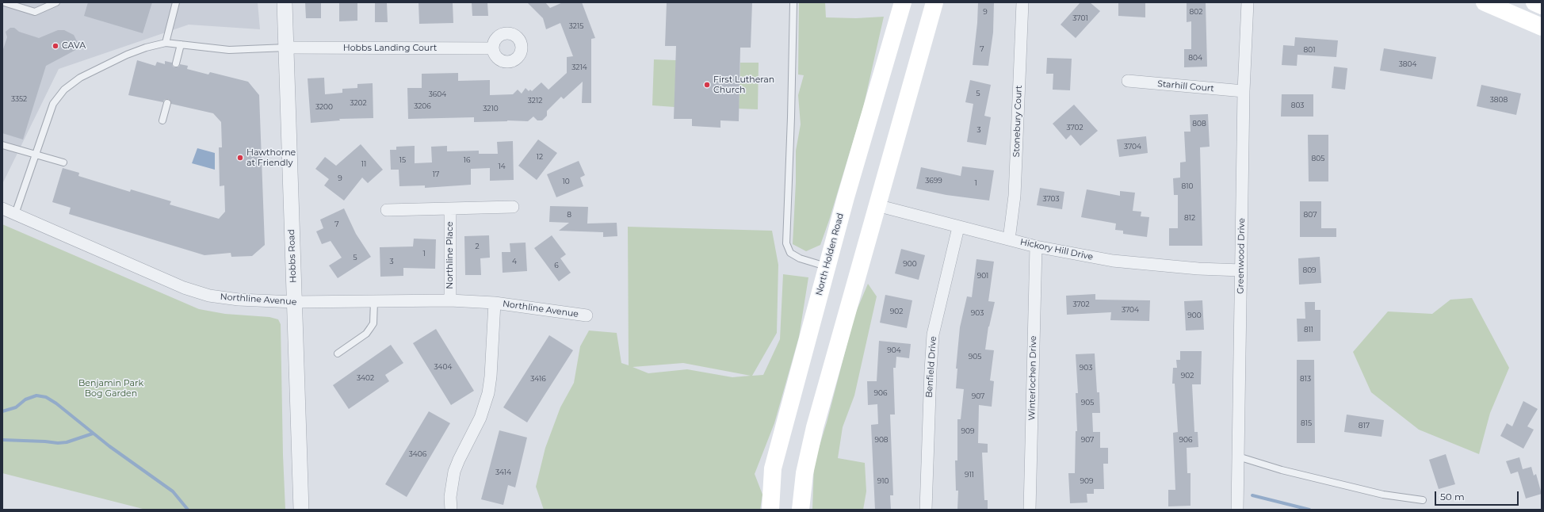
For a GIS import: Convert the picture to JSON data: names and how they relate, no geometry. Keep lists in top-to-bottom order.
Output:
{
  "streets": {
    "main road": ["North Holden Road"],
    "street": [
      "Hobbs Landing Court",
      "Starhill Court",
      "Stonebury Court",
      "Hickory Hill Drive",
      "Northline Place",
      "Hobbs Road",
      "Greenwood Drive",
      "Northline Avenue",
      "Benfield Drive",
      "Winterlochen Drive"
    ]
  },
  "crossings": [
    ["Hobbs Landing Court", "Hobbs Road"],
    ["Starhill Court", "Greenwood Drive"],
    ["Stonebury Court", "Hickory Hill Drive"],
    ["Hickory Hill Drive", "Greenwood Drive"],
    ["Hickory Hill Drive", "Benfield Drive"],
    ["Hickory Hill Drive", "Winterlochen Drive"],
    ["Northline Place", "Northline Avenue"],
    ["Hobbs Road", "Northline Avenue"]
  ],
  "parks": ["Benjamin Park Bog Garden"],
  "places": ["CAVA", "First Lutheran Church", "Hawthorne at Friendly"],
  "house_numbers": [
    "9",
    "802",
    "3701",
    "3215",
    "7",
    "801",
    "804",
    "3804",
    "3214",
    "5",
    "3604",
    "3352",
    "3808",
    "3212",
    "3202",
    "803",
    "3206",
    "3200",
    "3210",
    "808",
    "3702",
    "3",
    "3704",
    "12",
    "805",
    "15",
    "16",
    "11",
    "14",
    "17",
    "9",
    "3699",
    "10",
    "1",
    "810",
    "3703",
    "8",
    "807",
    "812",
    "7",
    "2",
    "1",
    "5",
    "3",
    "4",
    "900",
    "6",
    "809",
    "901",
    "3702",
    "3704",
    "902",
    "903",
    "900",
    "811",
    "904",
    "905",
    "3404",
    "903",
    "902",
    "3402",
    "3416",
    "813",
    "906",
    "907",
    "905",
    "815",
    "817",
    "909",
    "908",
    "907",
    "906",
    "3406",
    "3414",
    "911",
    "910",
    "909"
  ],
  "scale_bar": "50 m"
}
